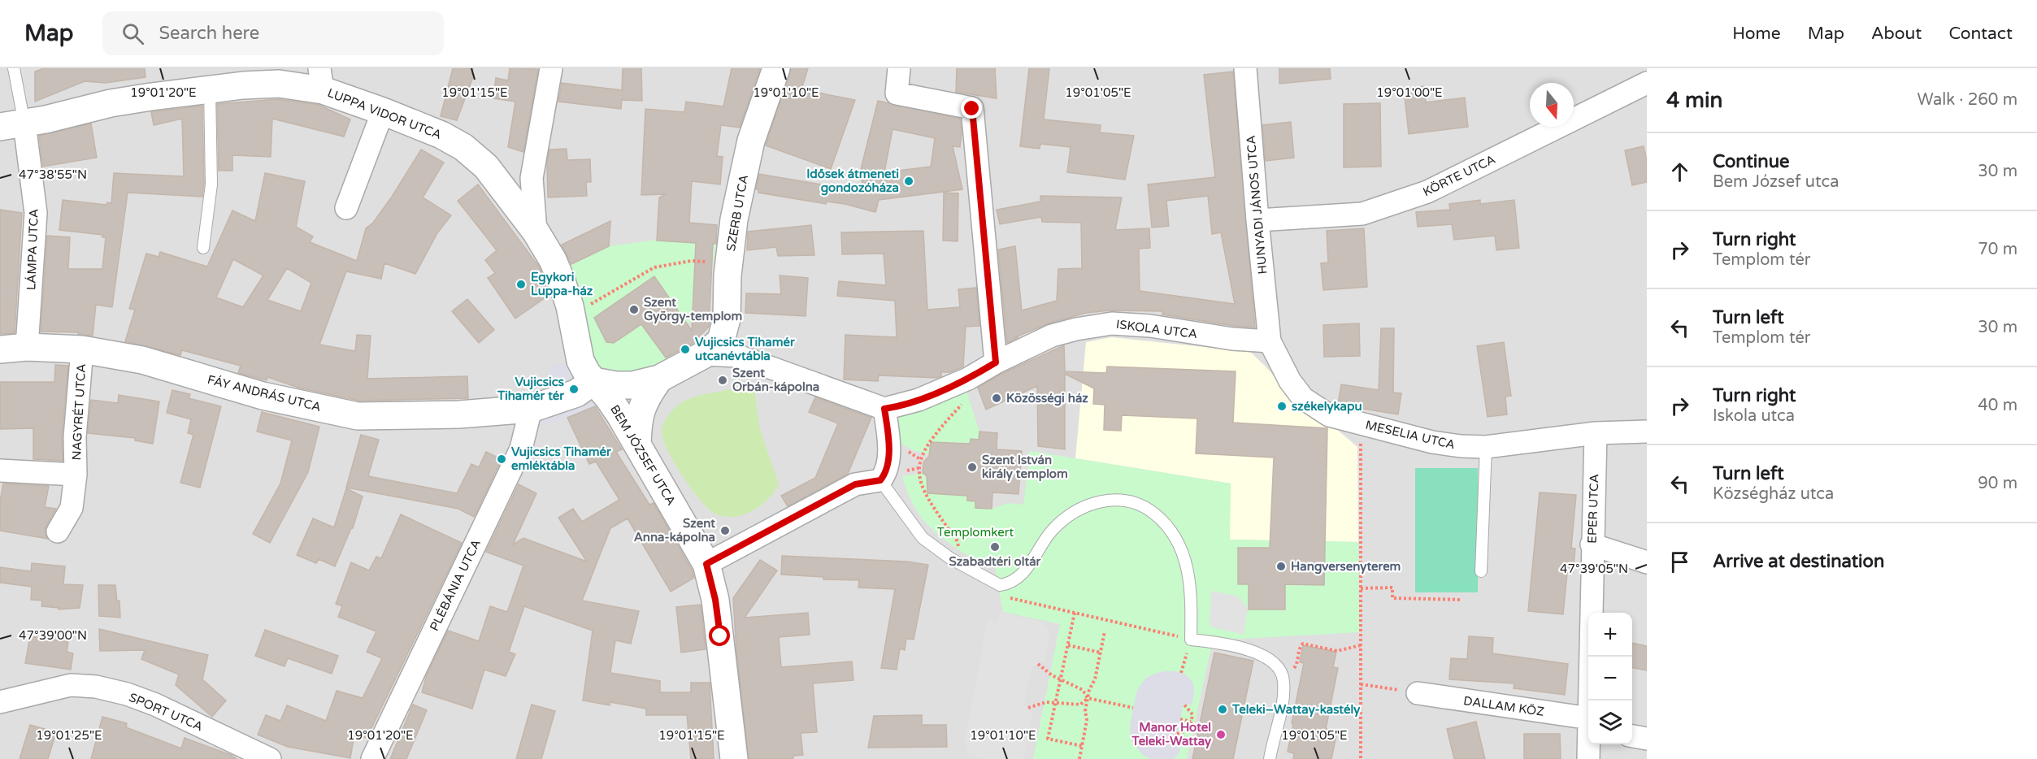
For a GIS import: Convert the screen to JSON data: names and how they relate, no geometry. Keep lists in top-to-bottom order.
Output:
{
  "streets": {
    "street": [
      "LUPPA VIDOR UTCA",
      "KÖRTE UTCA",
      "HUNYADI JÁNOS UTCA",
      "SZERB UTCA",
      "LÁMPA UTCA",
      "ISKOLA UTCA",
      "FÁY ANDRÁS UTCA",
      "NAGYRÉT UTCA",
      "MESELIA UTCA",
      "BEM JÓZSEF UTCA",
      "EPER UTCA",
      "PLÉBÁNIA UTCA",
      "DALLAM KÖZ",
      "SPORT UTCA"
    ]
  },
  "crossings": [
    ["LUPPA VIDOR UTCA", "LÁMPA UTCA"],
    ["LUPPA VIDOR UTCA", "BEM JÓZSEF UTCA"],
    ["KÖRTE UTCA", "HUNYADI JÁNOS UTCA"],
    ["HUNYADI JÁNOS UTCA", "ISKOLA UTCA"],
    ["HUNYADI JÁNOS UTCA", "MESELIA UTCA"],
    ["LÁMPA UTCA", "FÁY ANDRÁS UTCA"],
    ["ISKOLA UTCA", "MESELIA UTCA"],
    ["FÁY ANDRÁS UTCA", "NAGYRÉT UTCA"],
    ["FÁY ANDRÁS UTCA", "PLÉBÁNIA UTCA"],
    ["MESELIA UTCA", "EPER UTCA"]
  ],
  "parks": ["Templomkert"],
  "places": [
    "Idősek átmeneti gondozóháza",
    "Egykori Luppa-ház",
    "Szent György-templom",
    "Vujicsics Tihamér utcanévtábla",
    "Szent Orbán-kápolna",
    "Vujicsics Tihamér tér",
    "Közösségi ház",
    "székelykapu",
    "Vujicsics Tihamér emléktábla",
    "Szent István király templom",
    "Szent Anna-kápolna",
    "Szabadtéri oltár",
    "Hangversenyterem",
    "Teleki–Wattay-kastély",
    "Manor Hotel Teleki-Wattay"
  ],
  "north": "bottom",
  "page": {
    "header": "Map",
    "search": "Search here",
    "nav": [
      "Home",
      "Map",
      "About",
      "Contact"
    ],
    "heading": ["4 min", "Walk · 260 m"],
    "list": [
      ["Continue", "Bem József utca", "30 m"],
      ["Turn right", "Templom tér", "70 m"],
      ["Turn left", "Templom tér", "30 m"],
      ["Turn right", "Iskola utca", "40 m"],
      ["Turn left", "Községház utca", "90 m"],
      "Arrive at destination"
    ],
    "map_buttons": ["+", "−"]
  },
  "coordinates": [
    "19°01'20\"E",
    "19°01'15\"E",
    "19°01'10\"E",
    "19°01'05\"E",
    "19°01'00\"E",
    "47°38'55\"N",
    "47°39'05\"N",
    "47°39'00\"N",
    "19°01'25\"E"
  ]
}
